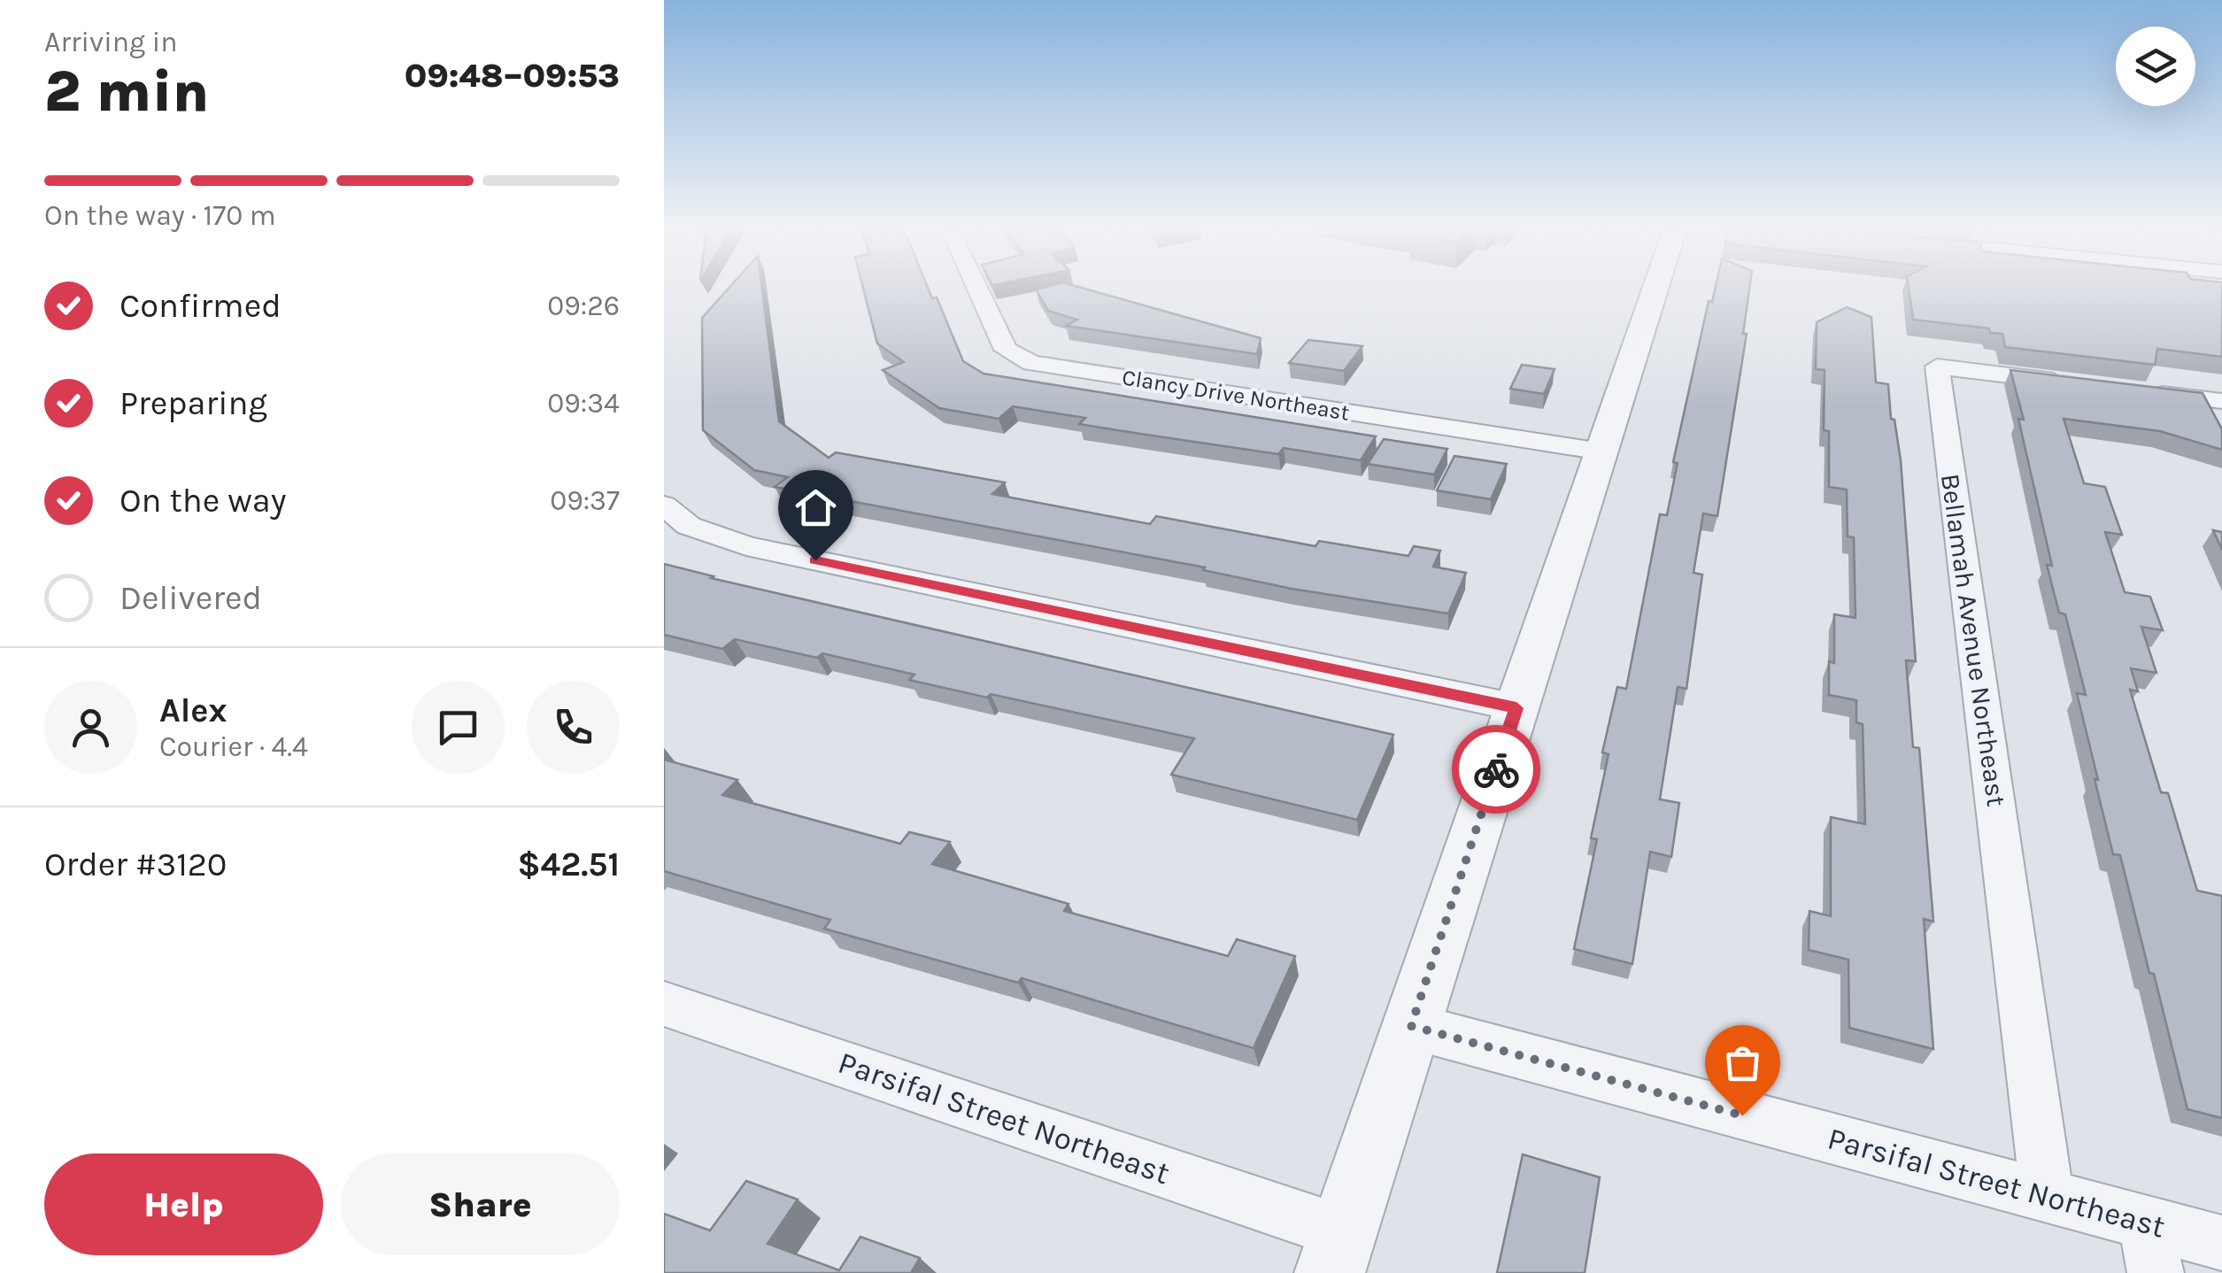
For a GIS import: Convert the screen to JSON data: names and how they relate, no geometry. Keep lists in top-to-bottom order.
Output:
{
  "streets": {
    "street": ["Clancy Drive Northeast", "Bellamah Avenue Northeast", "Parsifal Street Northeast"]
  },
  "crossings": [
    ["Bellamah Avenue Northeast", "Parsifal Street Northeast"]
  ],
  "page": {
    "heading": ["2 min", "Arriving in", "09:48–09:53"],
    "panel": [
      "Alex",
      "Courier · 4.4",
      "Order #3120",
      "$42.51"
    ],
    "bar": "On the way · 170 m",
    "list": [
      ["Confirmed", "09:26"],
      ["Preparing", "09:34"],
      ["On the way", "09:37"],
      "Delivered"
    ],
    "buttons": ["Help", "Share"]
  }
}
